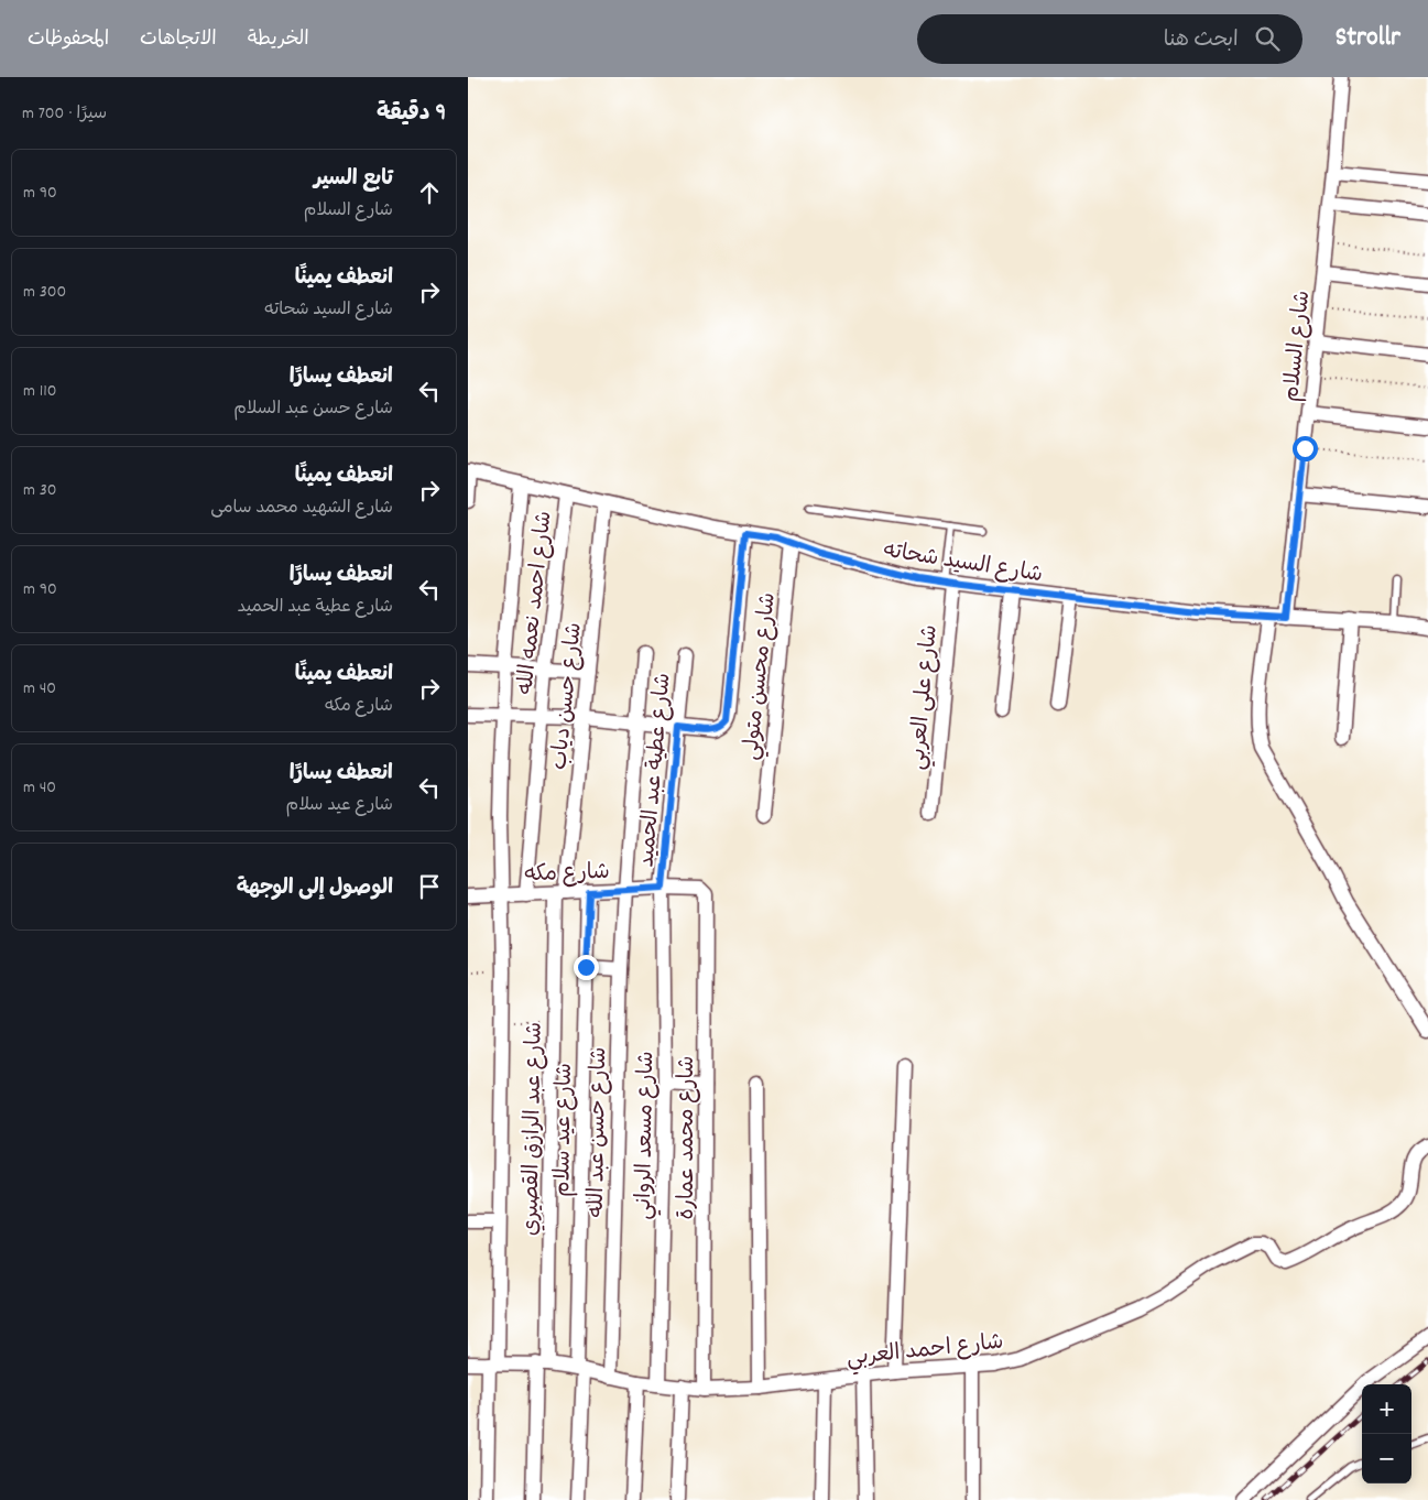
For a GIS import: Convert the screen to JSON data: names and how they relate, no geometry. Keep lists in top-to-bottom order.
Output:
{
  "streets": {
    "street": [
      "شارع السلام",
      "شارع السيد شحاته",
      "شارع احمد نعمه الله",
      "شارع محسن متولي",
      "شارع حسن دياب",
      "شارع على العربي",
      "شارع عطية عبد الحميد",
      "شارع مكه",
      "شارع عبد الرازق القصيري",
      "شارع عيد سلام",
      "شارع حسن عبد الله",
      "شارع مسعد الرواني",
      "شارع محمد عمارة",
      "شارع احمد العربي"
    ]
  },
  "crossings": [
    ["شارع السلام", "شارع السيد شحاته"],
    ["شارع السيد شحاته", "شارع احمد نعمه الله"],
    ["شارع السيد شحاته", "شارع محسن متولي"],
    ["شارع السيد شحاته", "شارع حسن دياب"],
    ["شارع السيد شحاته", "شارع على العربي"],
    ["شارع احمد نعمه الله", "شارع مكه"],
    ["شارع حسن دياب", "شارع مكه"],
    ["شارع حسن دياب", "شارع عبد الرازق القصيري"],
    ["شارع عطية عبد الحميد", "شارع مكه"],
    ["شارع عطية عبد الحميد", "شارع مسعد الرواني"],
    ["شارع مكه", "شارع عبد الرازق القصيري"],
    ["شارع مكه", "شارع عيد سلام"],
    ["شارع مكه", "شارع حسن عبد الله"],
    ["شارع مكه", "شارع مسعد الرواني"],
    ["شارع مكه", "شارع محمد عمارة"],
    ["شارع عبد الرازق القصيري", "شارع احمد العربي"],
    ["شارع عيد سلام", "شارع احمد العربي"],
    ["شارع حسن عبد الله", "شارع احمد العربي"],
    ["شارع مسعد الرواني", "شارع احمد العربي"],
    ["شارع محمد عمارة", "شارع احمد العربي"]
  ],
  "page": {
    "header": "Strollr",
    "search": "ابحث هنا",
    "nav": ["الخريطة", "الاتجاهات", "المحفوظات"],
    "heading": ["9 دقيقة", "سيرًا · 700 m"],
    "list": [
      ["تابع السير", "شارع السلام", "90 m"],
      ["انعطف يمينًا", "شارع السيد شحاته", "300 m"],
      ["انعطف يسارًا", "شارع حسن عبد السلام", "110 m"],
      ["انعطف يمينًا", "شارع الشهيد محمد سامى", "30 m"],
      ["انعطف يسارًا", "شارع عطية عبد الحميد", "90 m"],
      ["انعطف يمينًا", "شارع مكه", "40 m"],
      ["انعطف يسارًا", "شارع عيد سلام", "40 m"],
      "الوصول إلى الوجهة"
    ],
    "map_buttons": ["+", "−"]
  }
}
